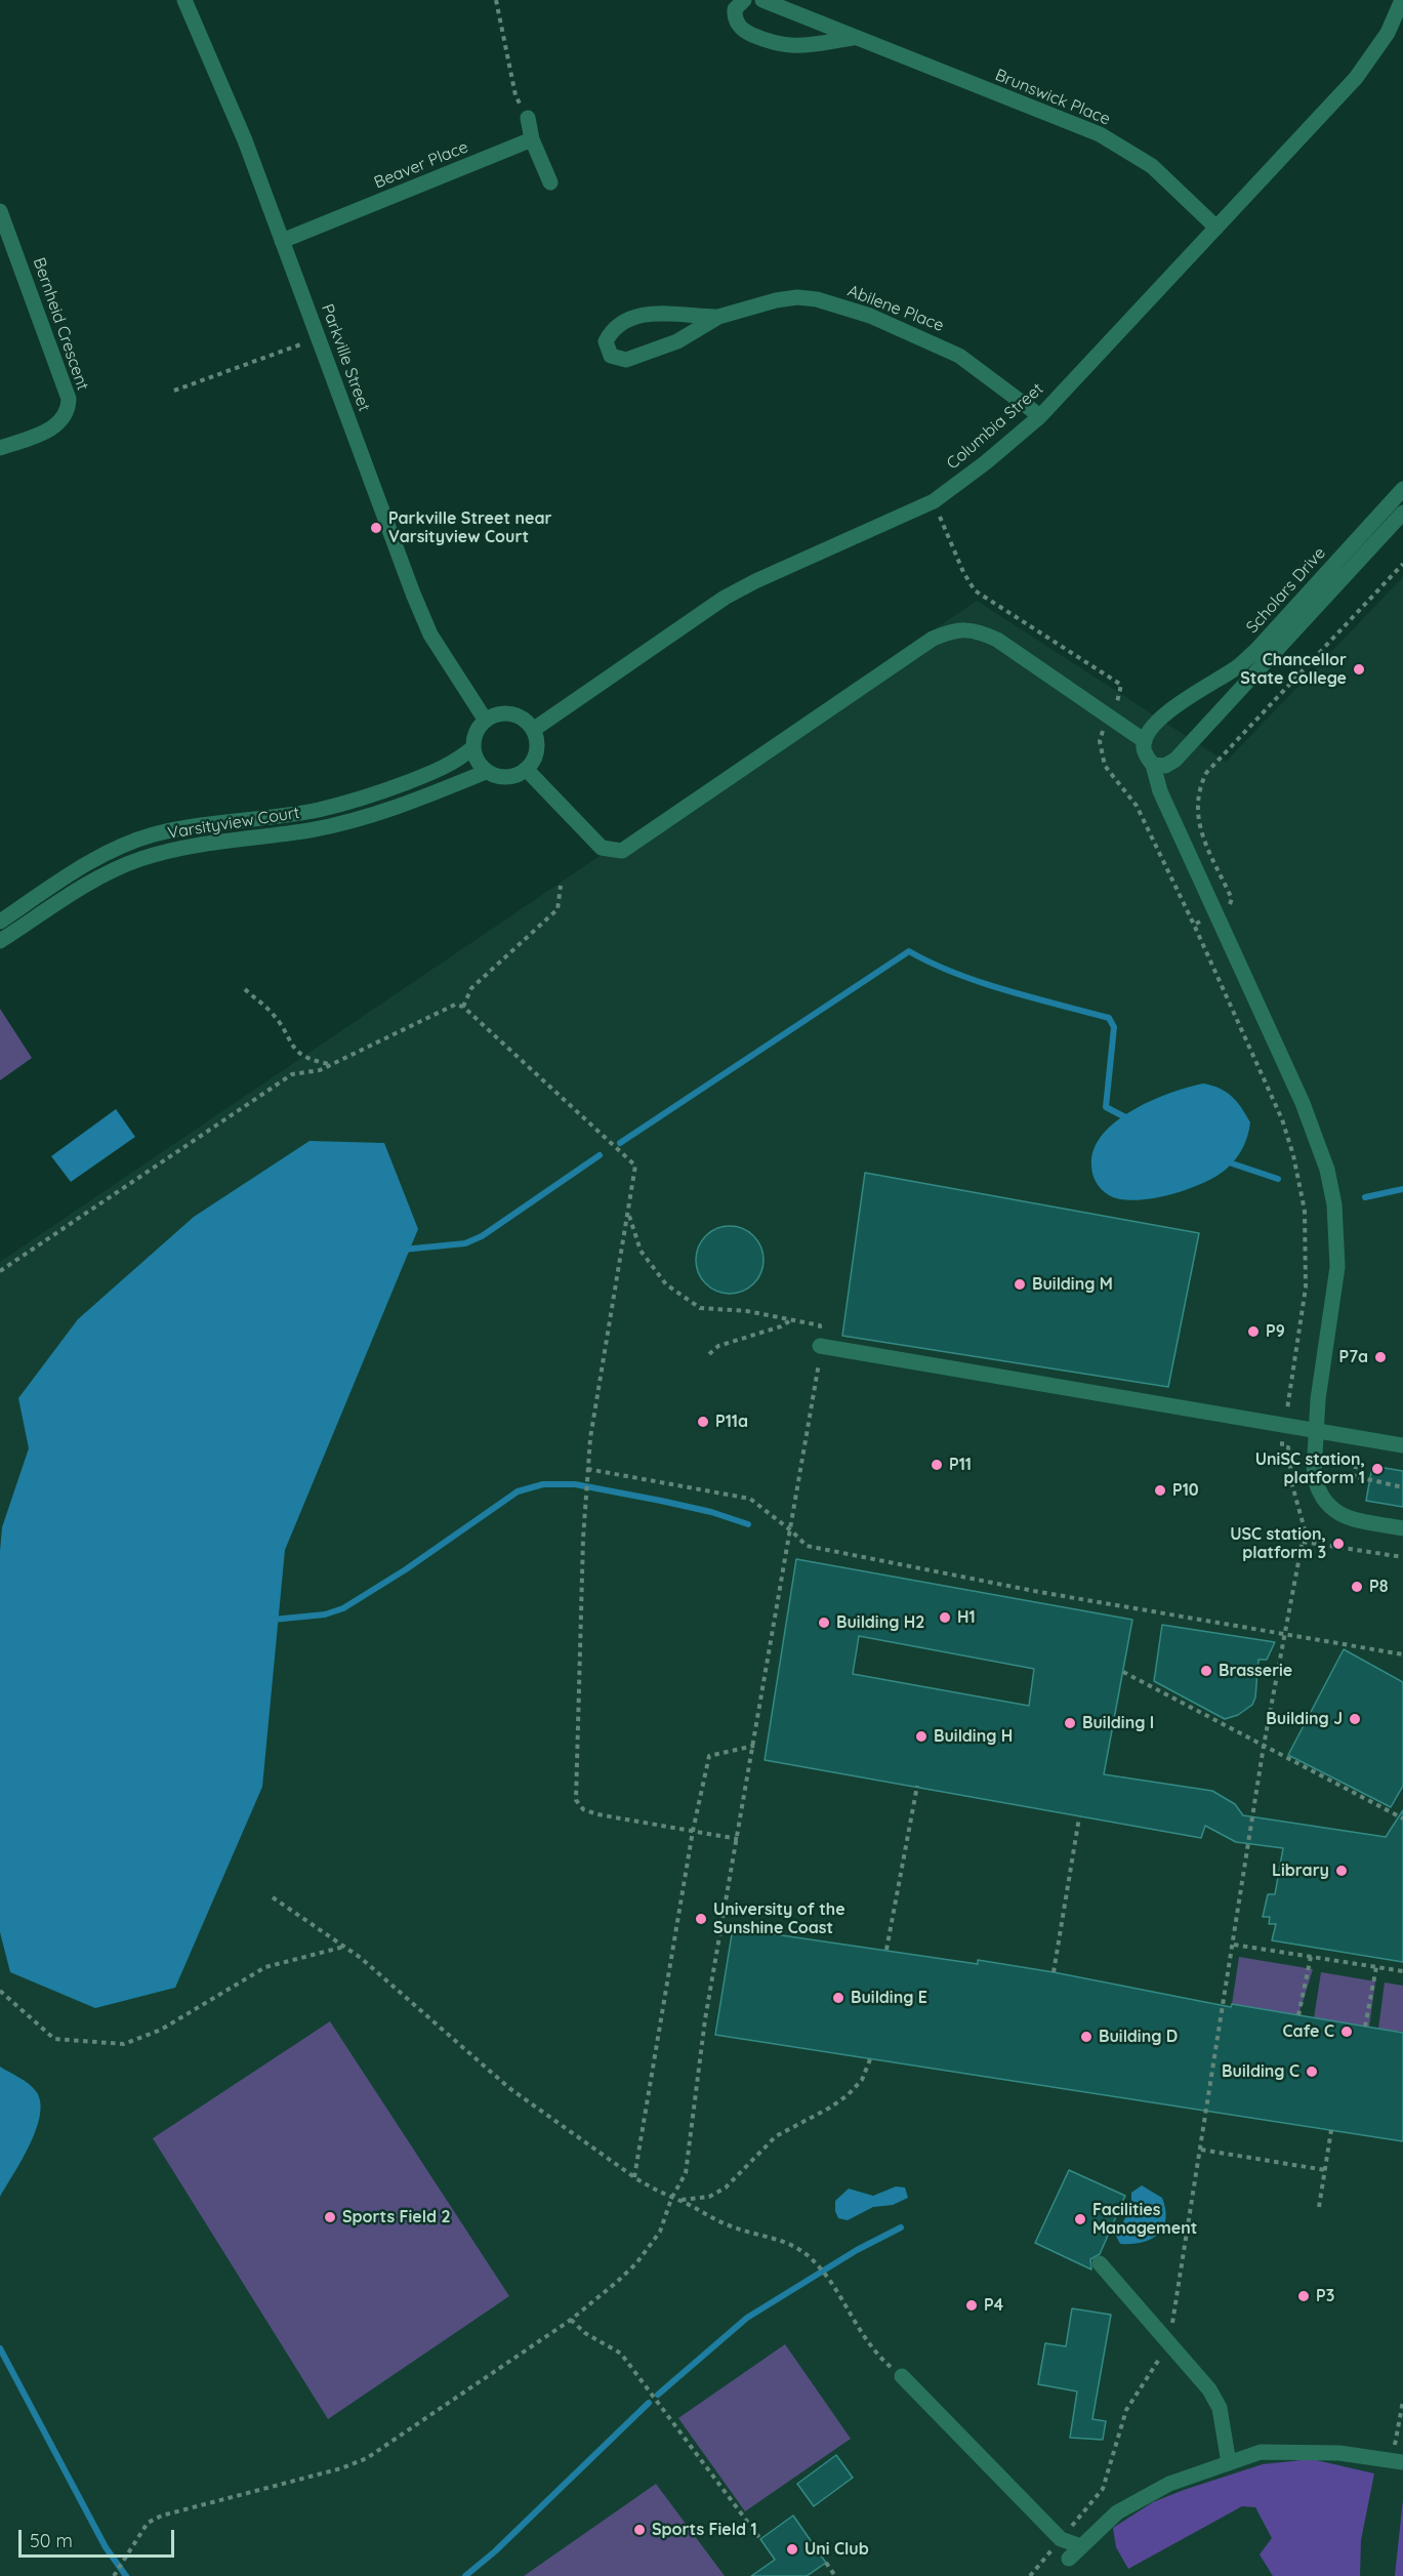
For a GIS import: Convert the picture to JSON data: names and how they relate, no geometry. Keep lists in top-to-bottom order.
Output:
{
  "streets": {
    "street": [
      "Brunswick Place",
      "Beaver Place",
      "Abilene Place",
      "Bernheid Crescent",
      "Parkville Street",
      "Columbia Street",
      "Scholars Drive",
      "Varsityview Court"
    ]
  },
  "crossings": [
    ["Brunswick Place", "Columbia Street"],
    ["Beaver Place", "Parkville Street"],
    ["Abilene Place", "Columbia Street"],
    ["Parkville Street", "Columbia Street"],
    ["Parkville Street", "Varsityview Court"],
    ["Columbia Street", "Varsityview Court"]
  ],
  "places": [
    "Parkville Street near Varsityview Court",
    "Chancellor State College",
    "Building M",
    "P9",
    "P7a",
    "P11a",
    "P11",
    "UniSC station, platform 1",
    "P10",
    "USC station, platform 3",
    "P8",
    "H1",
    "Building H2",
    "Brasserie",
    "Building J",
    "Building I",
    "Building H",
    "Library",
    "University of the Sunshine Coast",
    "Building E",
    "Cafe C",
    "Building D",
    "Building C",
    "Sports Field 2",
    "Facilities Management",
    "P3",
    "P4",
    "Sports Field 1",
    "Uni Club"
  ],
  "scale_bar": "50 m"
}
